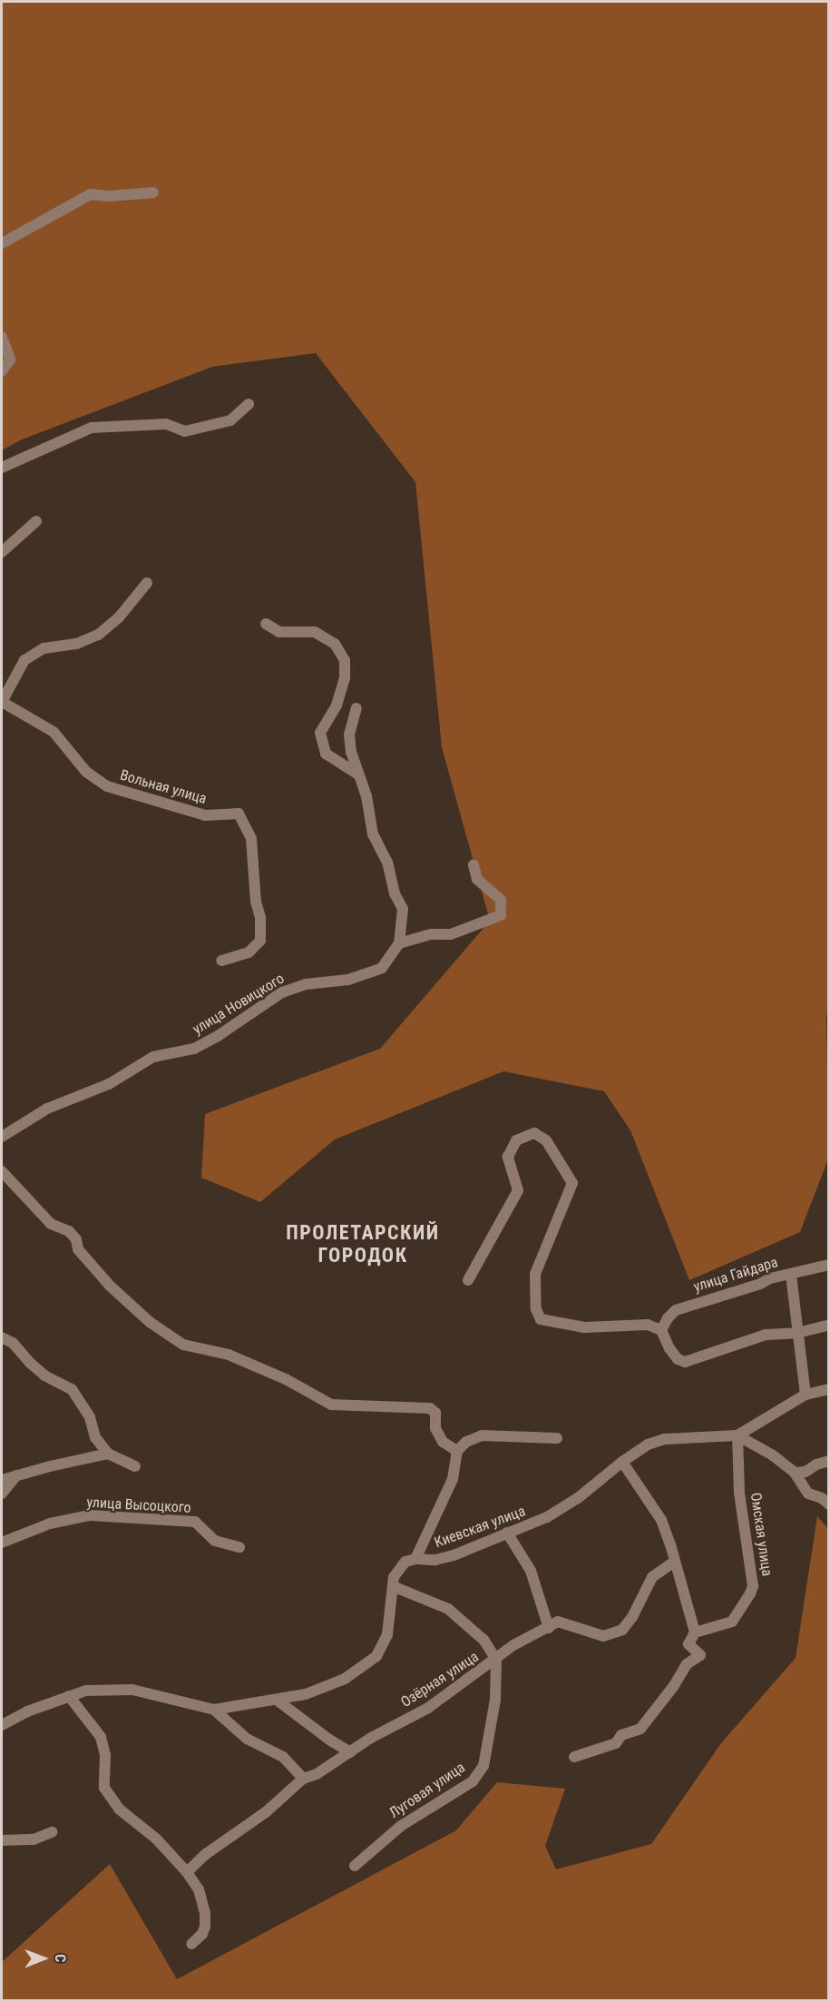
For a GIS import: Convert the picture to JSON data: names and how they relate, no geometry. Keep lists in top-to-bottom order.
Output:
{
  "streets": {
    "street": [
      "Вольная улица",
      "улица Новицкого",
      "улица Гайдара",
      "улица Высоцкого",
      "Киевская улица",
      "Омская улица",
      "Озёрная улица",
      "Луговая улица"
    ]
  },
  "crossings": [
    ["Киевская улица", "Омская улица"],
    ["Озёрная улица", "Луговая улица"]
  ],
  "districts": ["ПРОЛЕТАРСКИЙ ГОРОДОК"],
  "north": "right"
}
